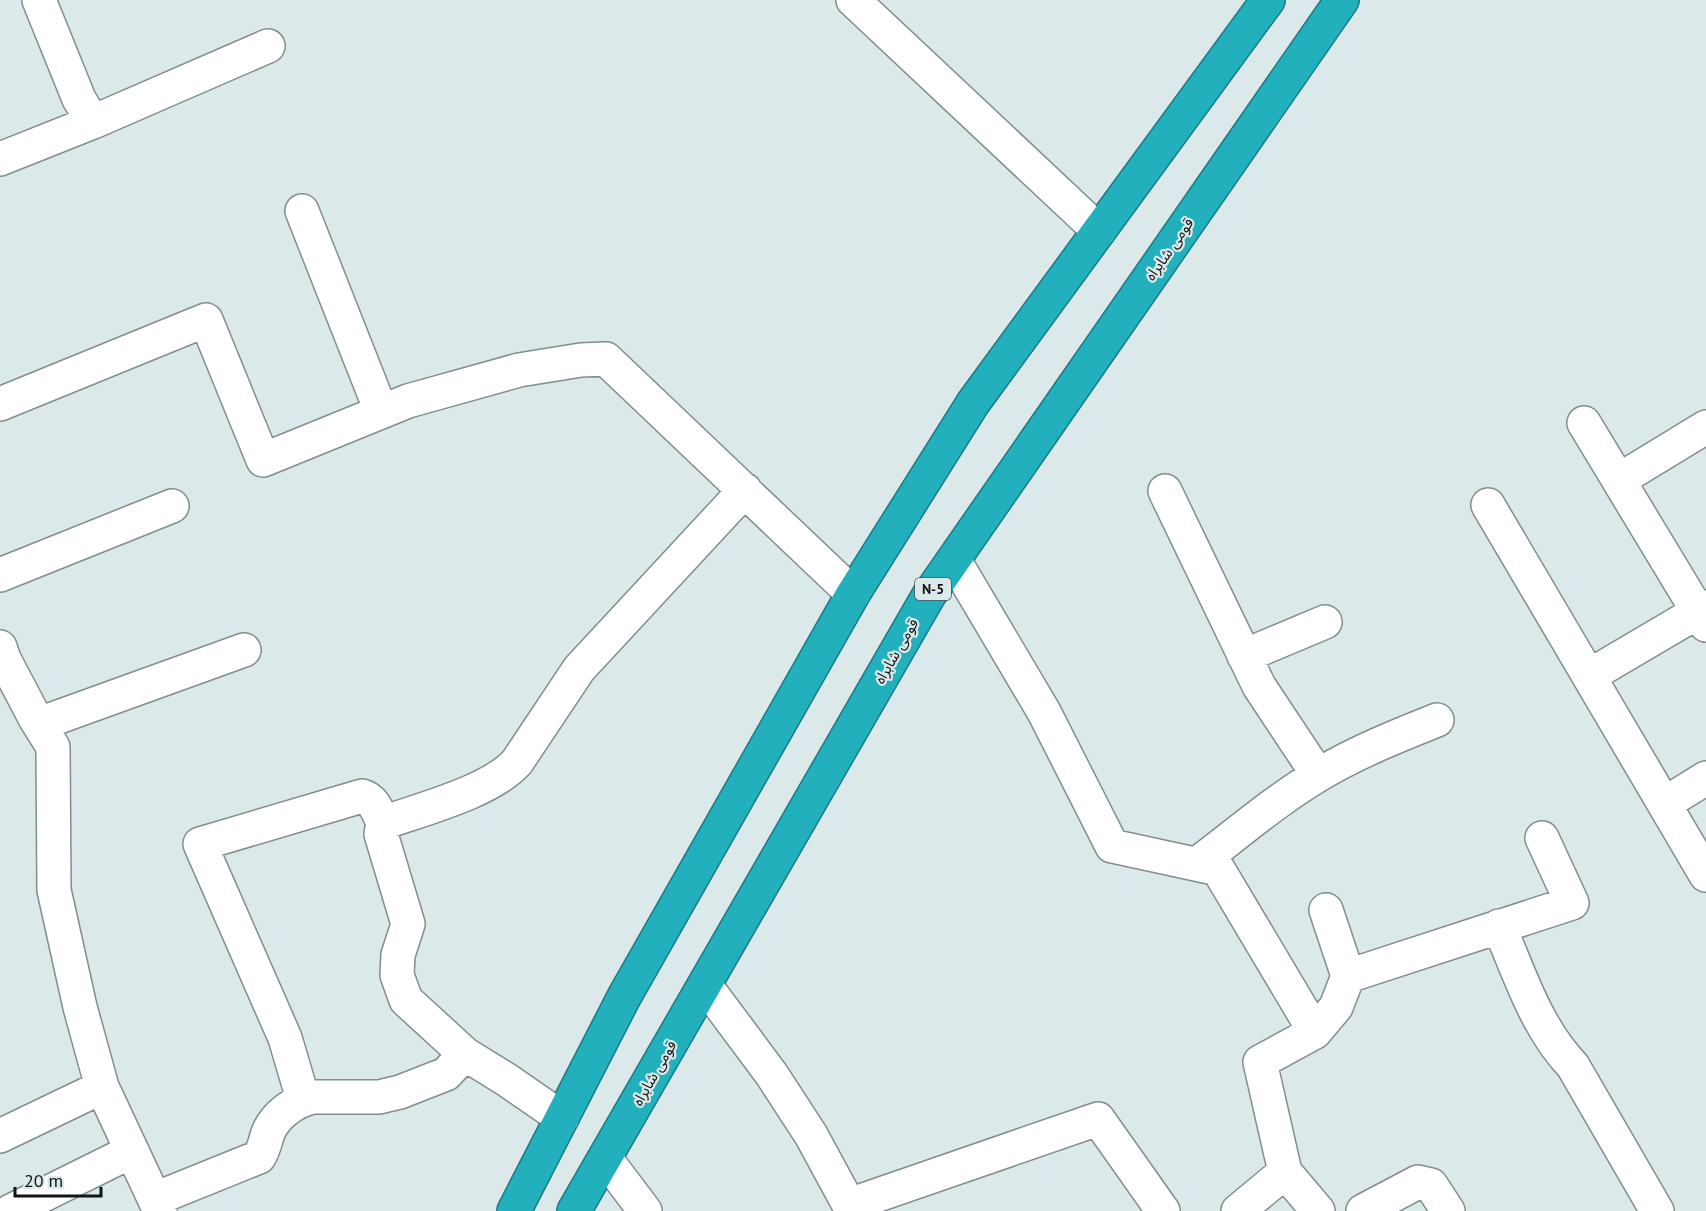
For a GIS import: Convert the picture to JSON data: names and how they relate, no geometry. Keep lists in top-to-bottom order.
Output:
{
  "streets": {
    "highway": ["قومی شاہراہ", "N-5"]
  },
  "scale_bar": "20 m"
}
